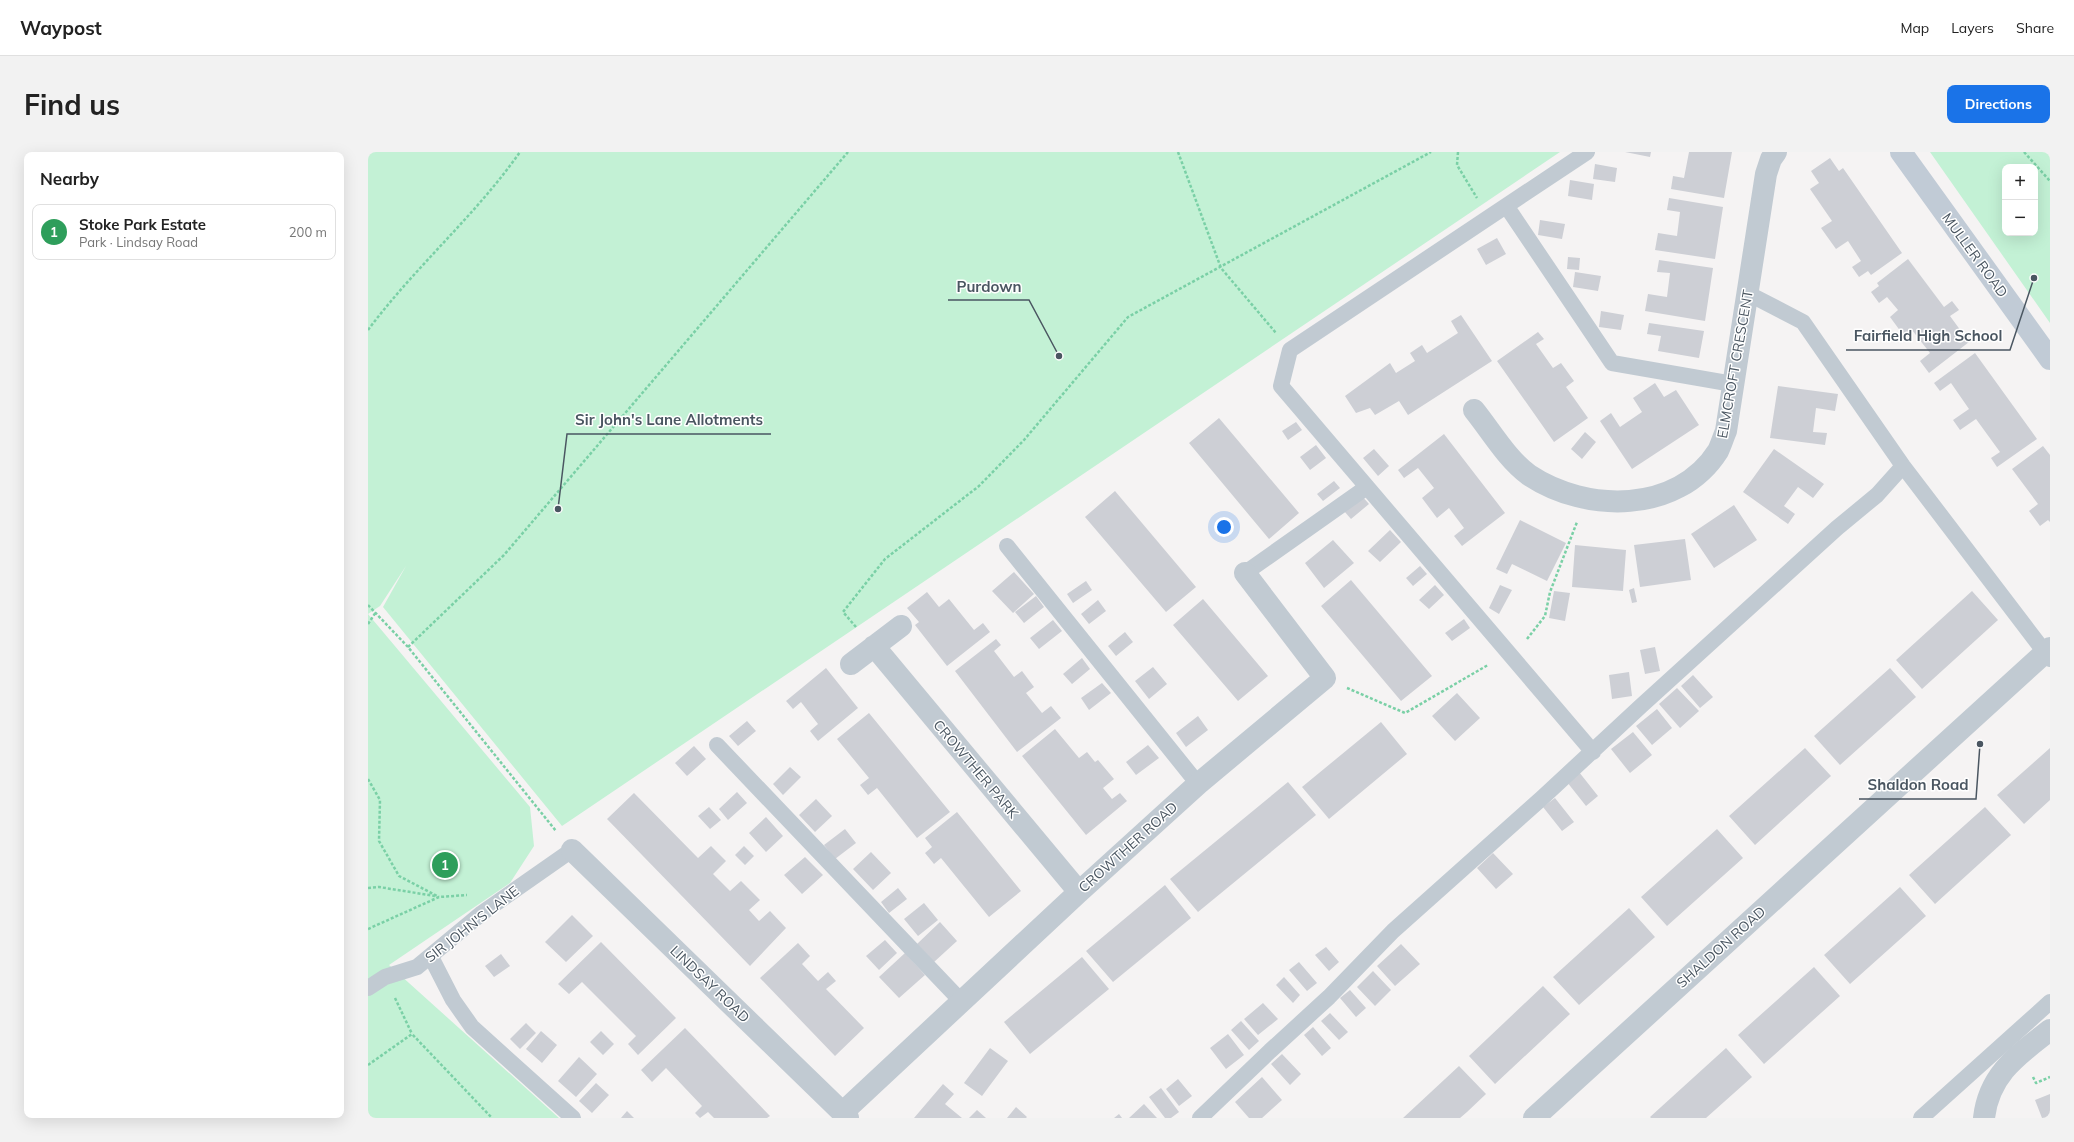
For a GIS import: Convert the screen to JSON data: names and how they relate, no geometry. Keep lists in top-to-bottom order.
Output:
{
  "streets": {
    "main road": ["MULLER ROAD"],
    "street": [
      "ELMCROFT CRESCENT",
      "CROWTHER PARK",
      "CROWTHER ROAD",
      "SHALDON ROAD",
      "LINDSAY ROAD"
    ],
    "lane": ["SIR JOHN'S LANE"]
  },
  "crossings": [
    ["CROWTHER PARK", "CROWTHER ROAD"],
    ["CROWTHER ROAD", "LINDSAY ROAD"],
    ["SIR JOHN'S LANE", "LINDSAY ROAD"]
  ],
  "places": [
    "Fairfield High School",
    "Purdown",
    "Sir John's Lane Allotments",
    "Shaldon Road"
  ],
  "page": {
    "header": "Waypost",
    "nav": ["Map", "Layers", "Share"],
    "buttons": "Directions",
    "title": "Find us",
    "heading": "Nearby",
    "map_buttons": ["+", "−"],
    "list": [
      {
        "mark": "1",
        "name": "Stoke Park Estate",
        "note": "Park · Lindsay Road",
        "value": "200 m"
      }
    ],
    "pins": "1"
  }
}
